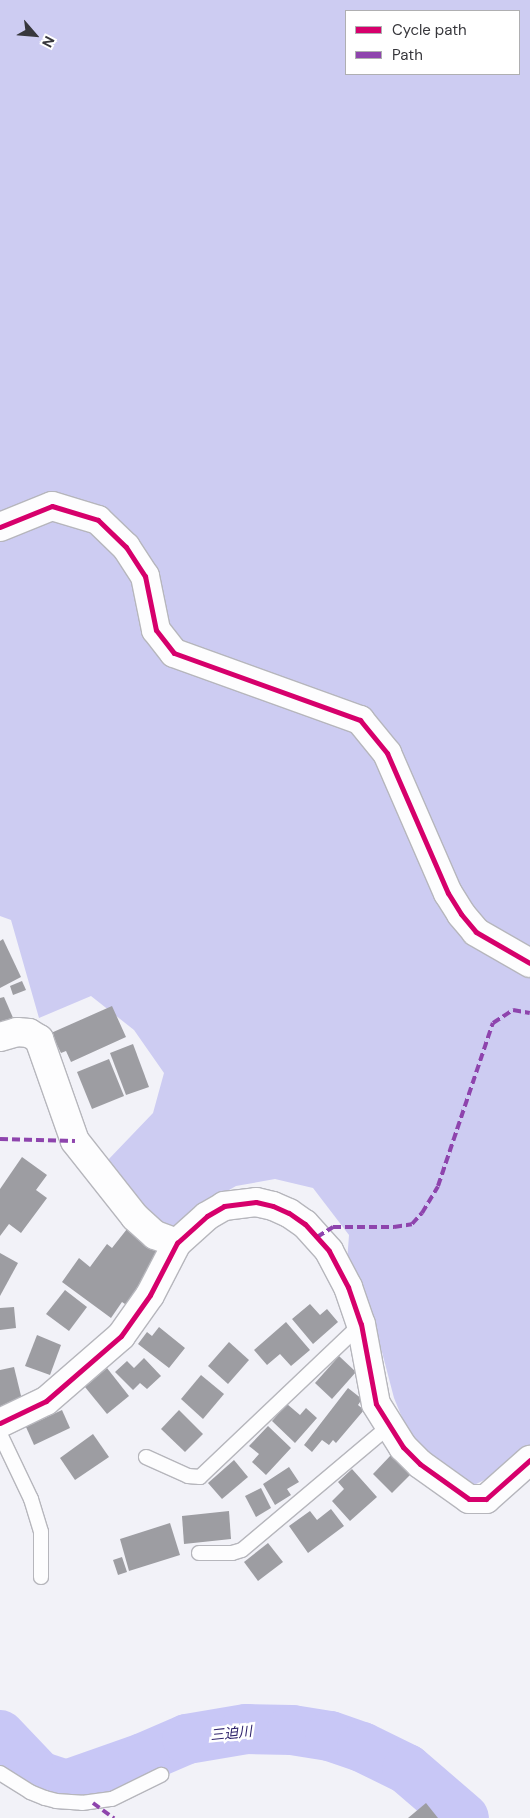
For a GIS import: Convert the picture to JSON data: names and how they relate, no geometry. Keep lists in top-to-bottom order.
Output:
{
  "water": ["三迫川"],
  "legend": ["Cycle path", "Path"],
  "north": "bottom right"
}
